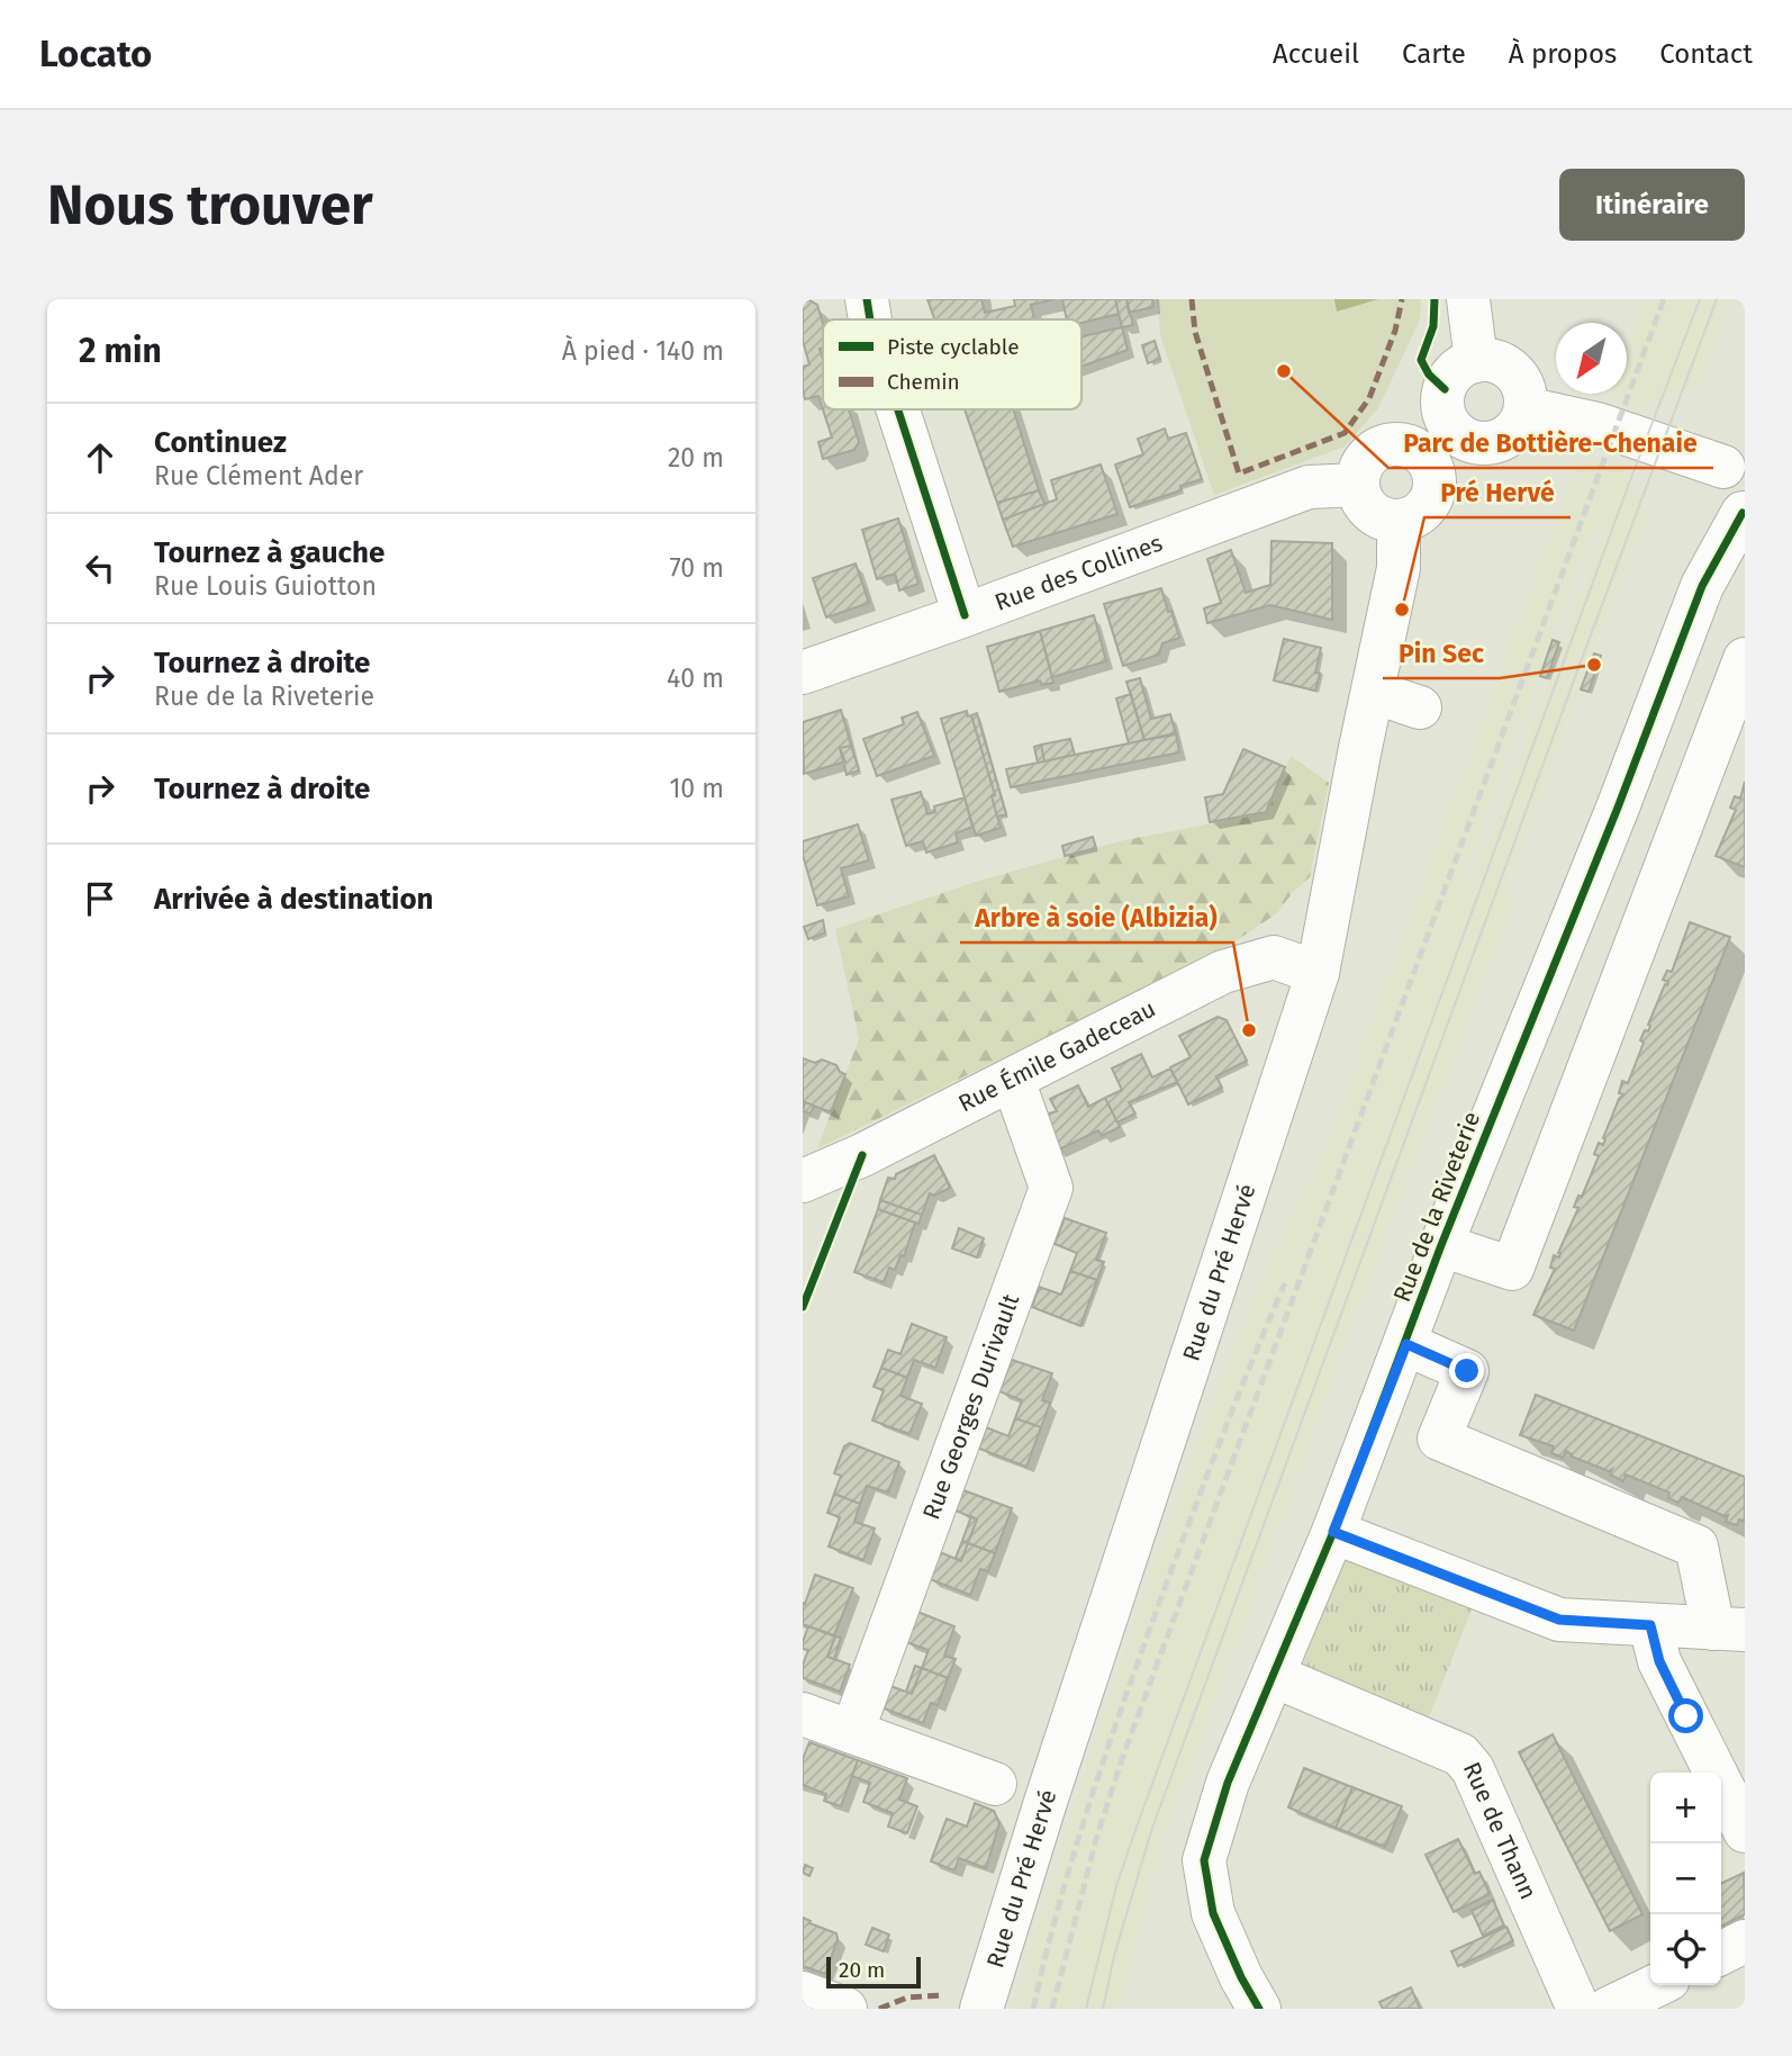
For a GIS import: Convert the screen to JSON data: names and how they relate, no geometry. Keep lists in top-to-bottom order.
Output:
{
  "streets": {
    "street": [
      "Rue des Collines",
      "Rue Émile Gadeceau",
      "Rue de la Riveterie",
      "Rue du Pré Hervé",
      "Rue Georges Durivault",
      "Rue de Thann"
    ]
  },
  "crossings": [
    ["Rue des Collines", "Rue du Pré Hervé"],
    ["Rue Émile Gadeceau", "Rue du Pré Hervé"],
    ["Rue Émile Gadeceau", "Rue Georges Durivault"],
    ["Rue de la Riveterie", "Rue de Thann"]
  ],
  "places": [
    "Parc de Bottière-Chenaie",
    "Pré Hervé",
    "Pin Sec",
    "Arbre à soie (Albizia)"
  ],
  "legend": ["Piste cyclable", "Chemin"],
  "scale_bar": "20 m",
  "north": "bottom left",
  "page": {
    "header": "Locato",
    "nav": [
      "Accueil",
      "Carte",
      "À propos",
      "Contact"
    ],
    "buttons": "Itinéraire",
    "title": "Nous trouver",
    "heading": ["2 min", "À pied · 140 m"],
    "list": [
      ["Continuez", "Rue Clément Ader", "20 m"],
      ["Tournez à gauche", "Rue Louis Guiotton", "70 m"],
      ["Tournez à droite", "Rue de la Riveterie", "40 m"],
      ["Tournez à droite", "10 m"],
      "Arrivée à destination"
    ],
    "map_buttons": ["+", "−"],
    "scale": "20 m"
  }
}
